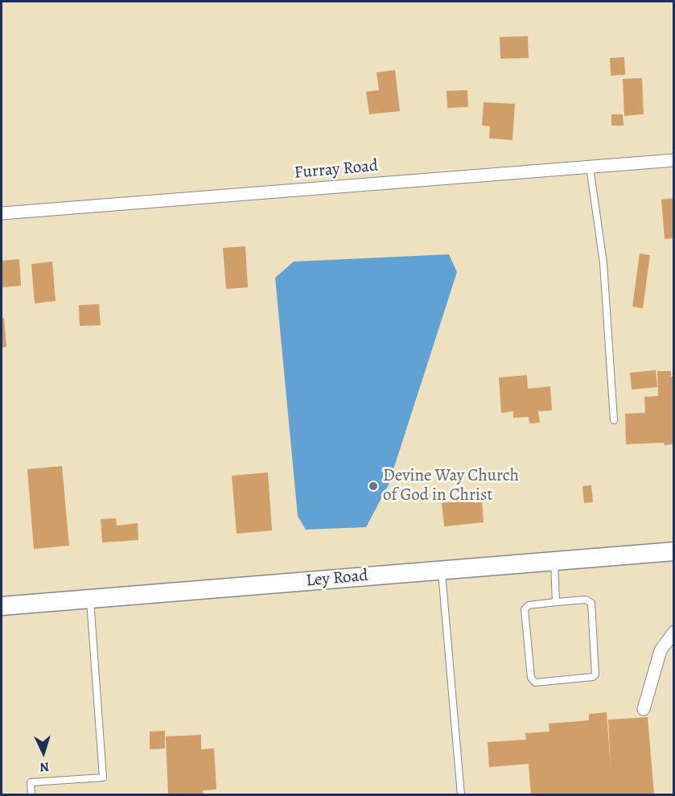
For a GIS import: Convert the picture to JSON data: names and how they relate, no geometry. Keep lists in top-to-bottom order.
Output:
{
  "streets": {
    "main road": ["Ley Road"],
    "street": ["Furray Road"]
  },
  "places": ["Devine Way Church of God in Christ"],
  "north": "bottom"
}
